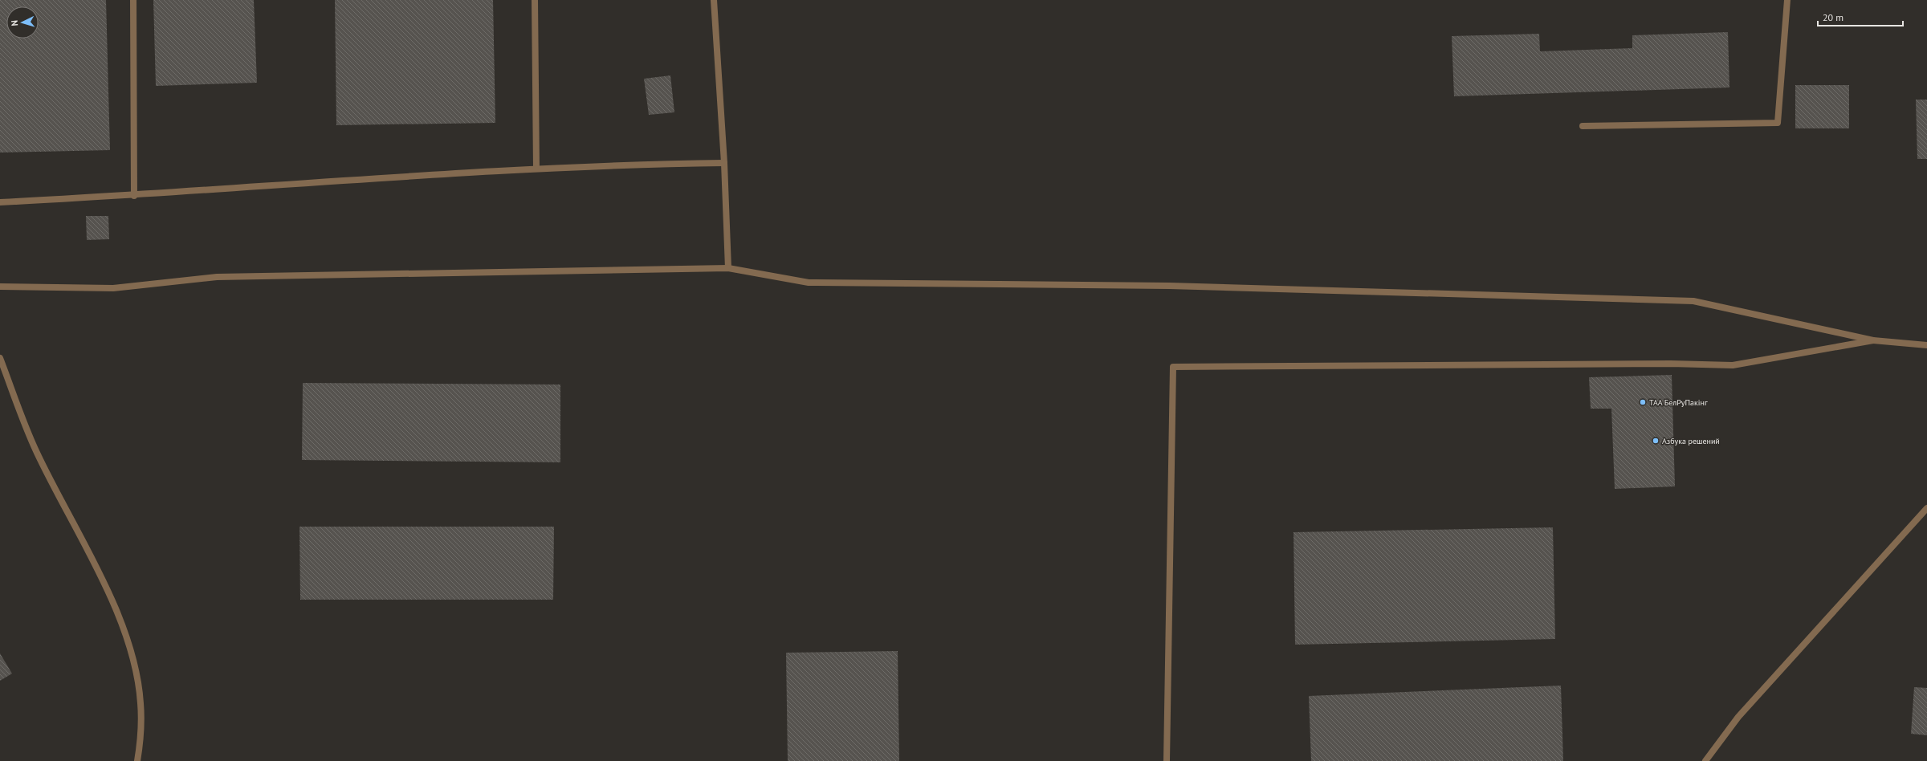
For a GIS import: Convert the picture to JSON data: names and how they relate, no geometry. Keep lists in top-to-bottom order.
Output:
{
  "places": ["ТАА БелРуПакінг", "Азбука решений"],
  "scale_bar": "20 m",
  "north": "left"
}
